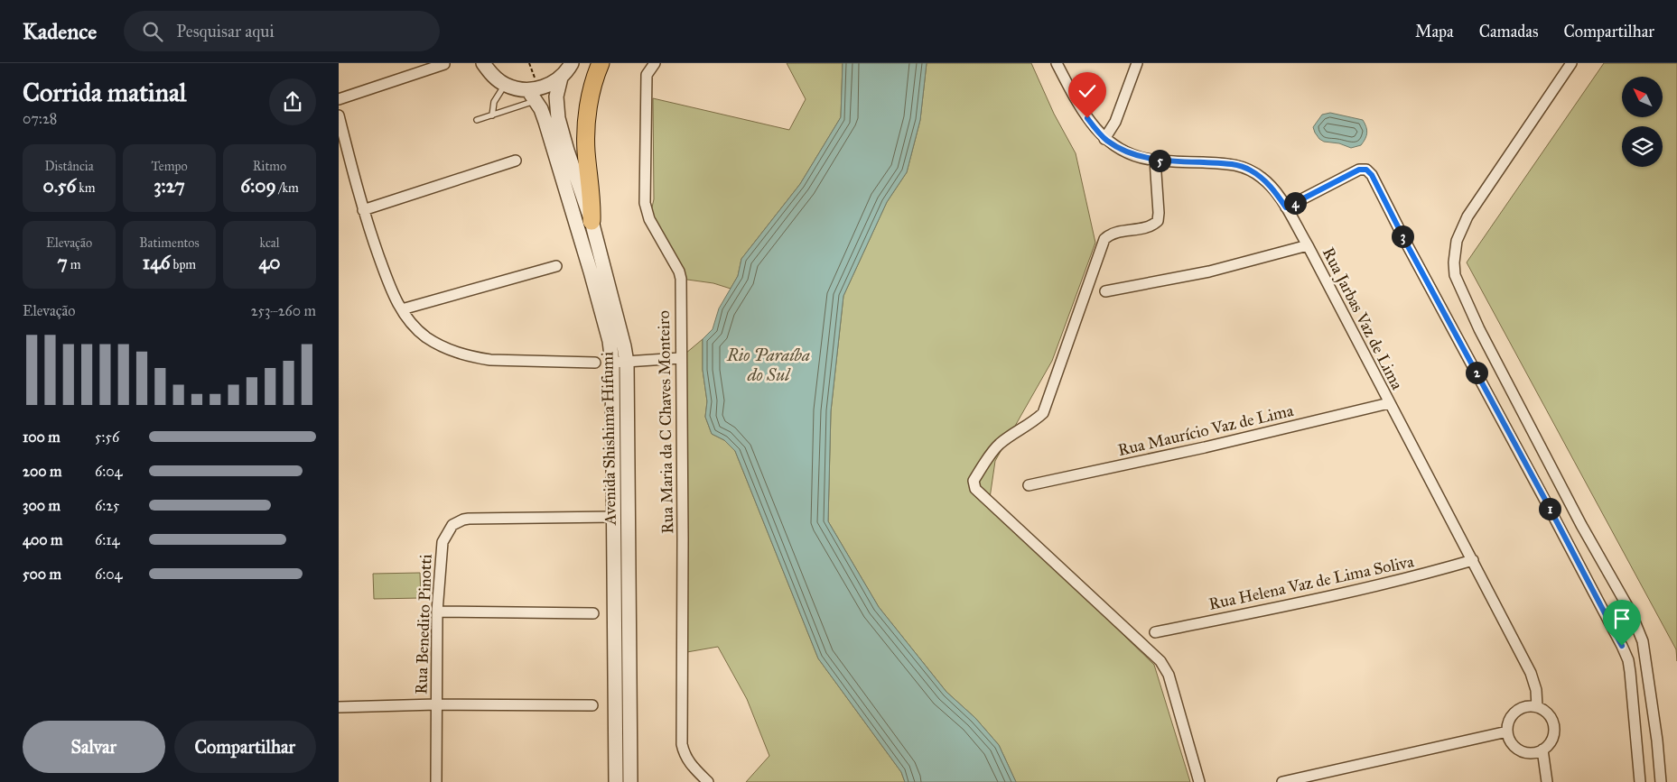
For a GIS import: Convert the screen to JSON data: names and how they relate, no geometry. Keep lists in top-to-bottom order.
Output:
{
  "streets": {
    "street": [
      "Rua Jarbas Vaz de Lima",
      "Rua Maria da C Chaves Monteiro",
      "Rua Maurício Vaz de Lima",
      "Avenida Shishima Hifumi",
      "Rua Helena Vaz de Lima Soliva",
      "Rua Benedito Pinotti"
    ]
  },
  "crossings": [
    ["Rua Jarbas Vaz de Lima", "Rua Maurício Vaz de Lima"],
    ["Rua Jarbas Vaz de Lima", "Rua Helena Vaz de Lima Soliva"],
    ["Avenida Shishima Hifumi", "Rua Benedito Pinotti"]
  ],
  "water": ["Rio Paraíba do Sul"],
  "north": "top left",
  "page": {
    "header": "Kadence",
    "search": "Pesquisar aqui",
    "nav": ["Mapa", "Camadas", "Compartilhar"],
    "heading": ["Corrida matinal", "07:28"],
    "stats": [
      ["Distância", "0.56 km"],
      ["Tempo", "3:27"],
      ["Ritmo", "6:09 /km"],
      ["Elevação", "7 m"],
      ["Batimentos", "146 bpm"],
      ["kcal", "40"]
    ],
    "pins": [
      "5",
      "4",
      "3",
      "2",
      "1"
    ],
    "chart": ["Elevação", "253–260 m"],
    "list": [
      {
        "name": "100 m",
        "note": "5:56"
      },
      {
        "name": "200 m",
        "note": "6:04"
      },
      {
        "name": "300 m",
        "note": "6:25"
      },
      {
        "name": "400 m",
        "note": "6:14"
      },
      {
        "name": "500 m",
        "note": "6:04"
      }
    ],
    "buttons": ["Salvar", "Compartilhar"]
  }
}
